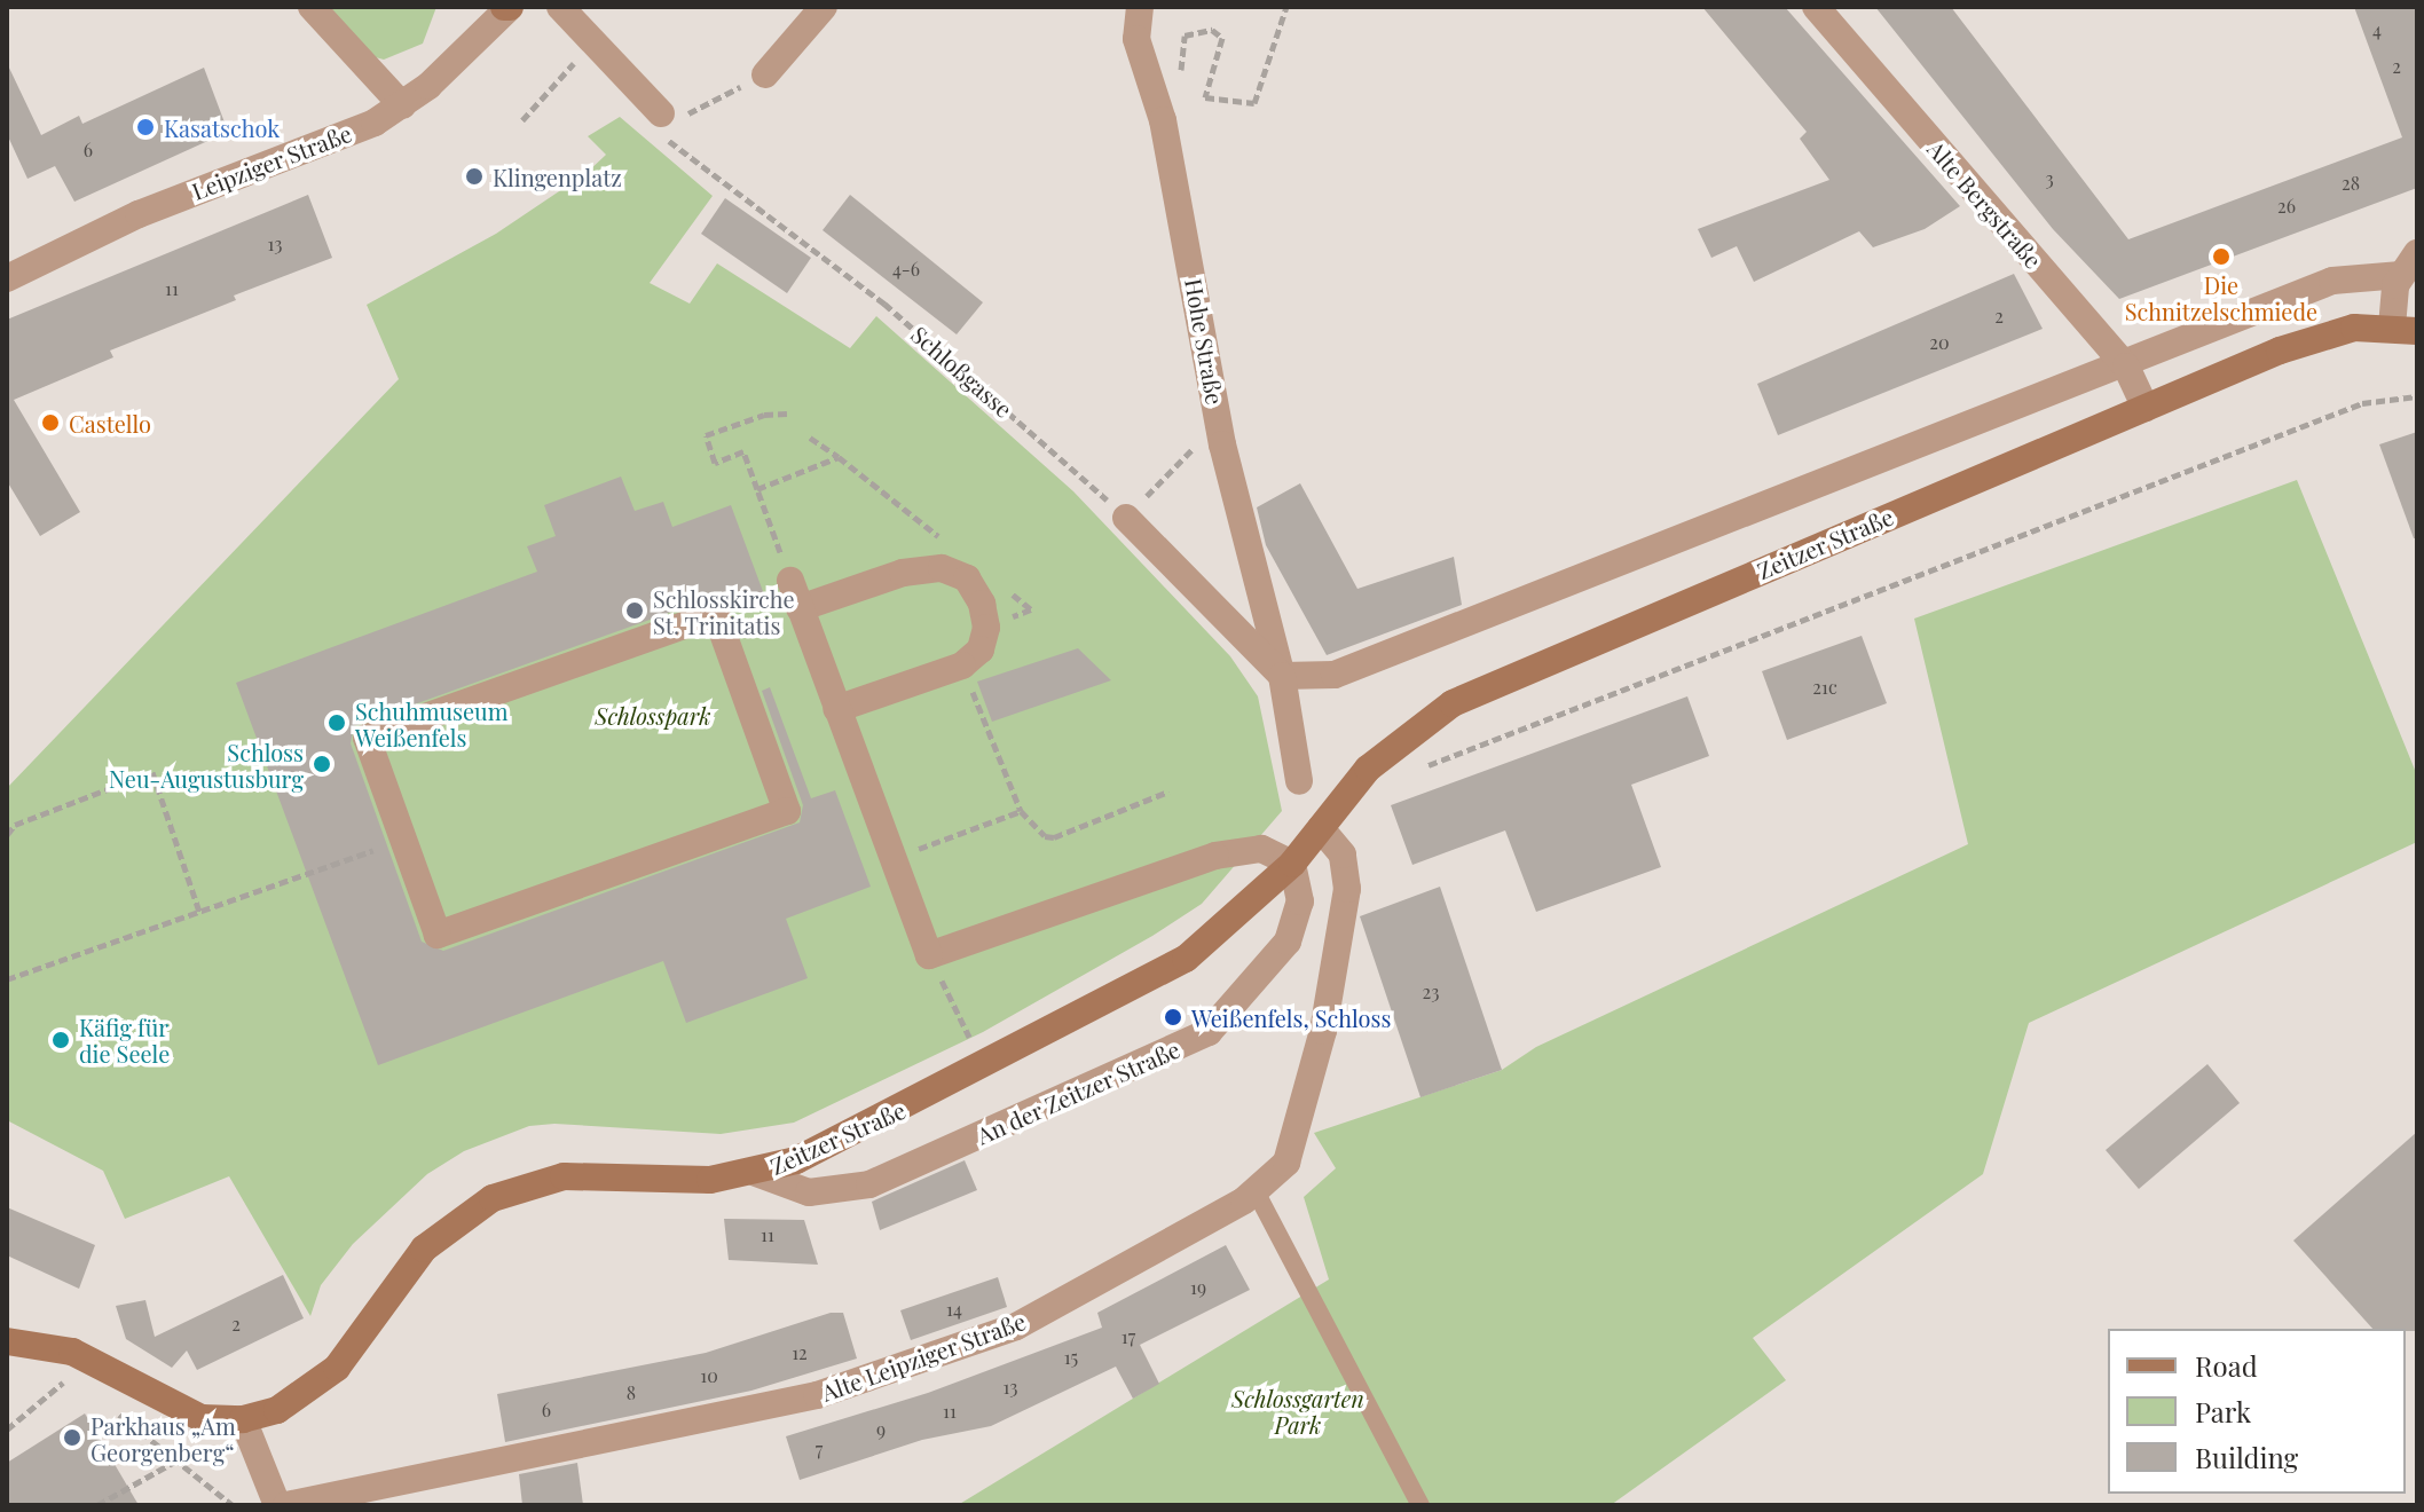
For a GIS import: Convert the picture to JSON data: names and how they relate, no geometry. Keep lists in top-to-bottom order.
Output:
{
  "streets": {
    "main road": ["Zeitzer Straße"],
    "street": [
      "Leipziger Straße",
      "Alte Bergstraße",
      "Hohe Straße",
      "An der Zeitzer Straße",
      "Alte Leipziger Straße"
    ],
    "path": ["Schloßgasse"]
  },
  "crossings": [
    ["Alte Bergstraße", "Zeitzer Straße"],
    ["Zeitzer Straße", "An der Zeitzer Straße"],
    ["Zeitzer Straße", "Alte Leipziger Straße"]
  ],
  "parks": ["Schlosspark", "Schlossgarten Park"],
  "places": [
    "Kasatschok",
    "Klingenplatz",
    "Die Schnitzelschmiede",
    "Castello",
    "Schlosskirche St. Trinitatis",
    "Schuhmuseum Weißenfels",
    "Schloss Neu-Augustusburg",
    "Weißenfels, Schloss",
    "Käfig für die Seele",
    "Parkhaus „Am Georgenberg“"
  ],
  "house_numbers": [
    "4",
    "2",
    "6",
    "3",
    "28",
    "26",
    "13",
    "4-6",
    "11",
    "2",
    "20",
    "21c",
    "23",
    "11",
    "19",
    "14",
    "2",
    "17",
    "12",
    "15",
    "10",
    "13",
    "8",
    "6",
    "11",
    "9",
    "7"
  ],
  "legend": ["Road", "Park", "Building"]
}
